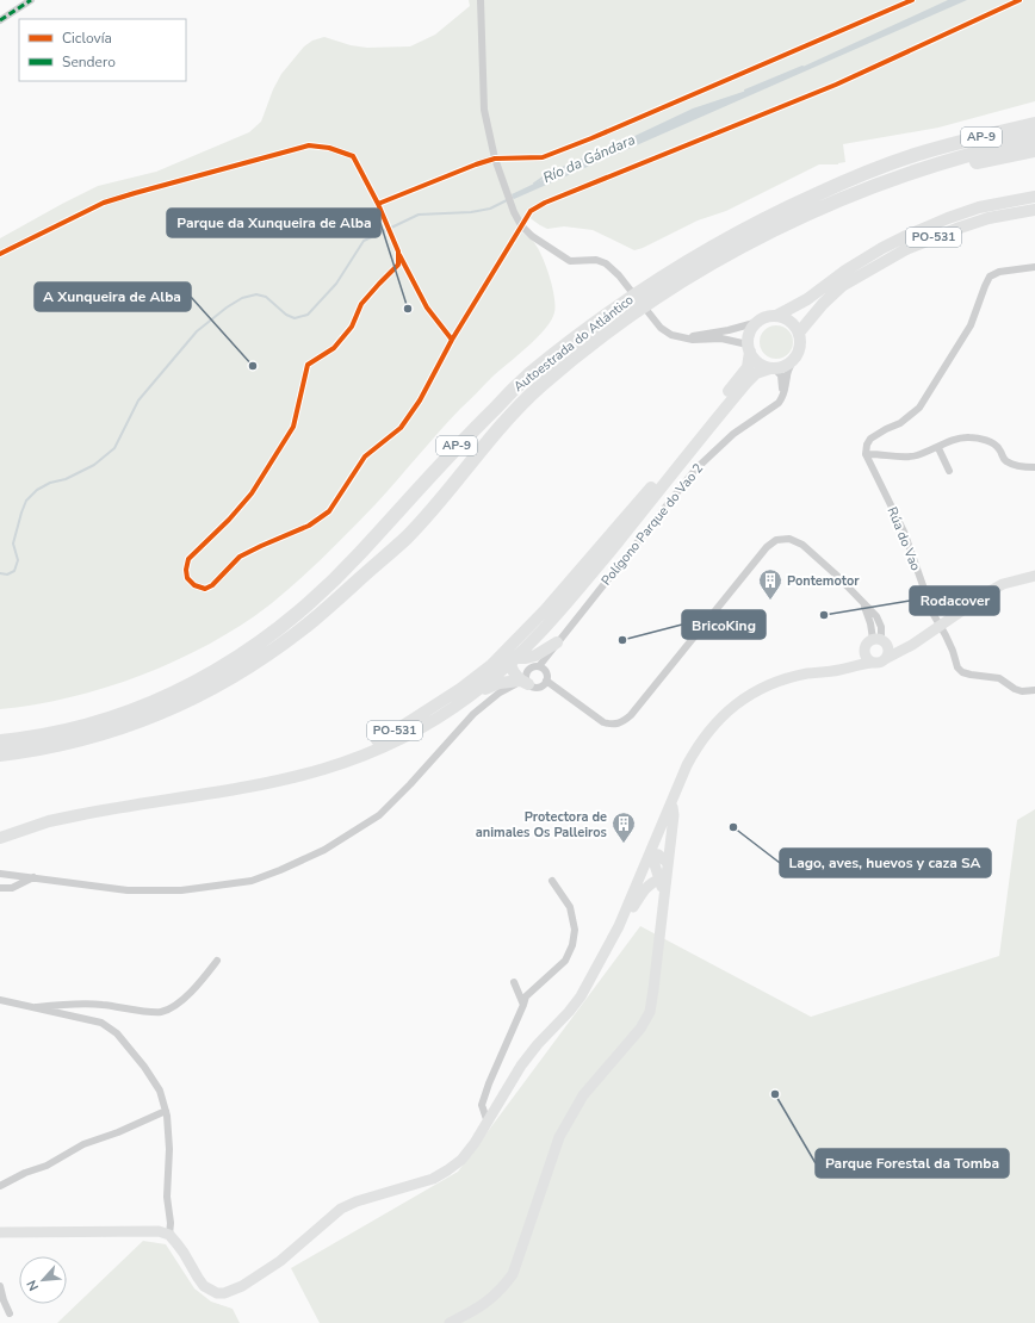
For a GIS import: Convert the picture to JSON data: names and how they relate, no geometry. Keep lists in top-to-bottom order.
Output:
{
  "streets": {
    "highway": ["AP-9", "Autoestrada do Atlántico"],
    "main road": ["PO-531"],
    "street": ["Polígono Parque do Vao 2", "Rúa do Vao"]
  },
  "water": ["Río da Gándara"],
  "places": {
    "other": [
      "Parque da Xunqueira de Alba",
      "A Xunqueira de Alba",
      "Rodacover",
      "BricoKing",
      "Lago, aves, huevos y caza SA",
      "Parque Forestal da Tomba"
    ],
    "building": ["Pontemotor", "Protectora de animales Os Palleiros"]
  },
  "legend": ["Ciclovía", "Sendero"],
  "north": "bottom left"
}
